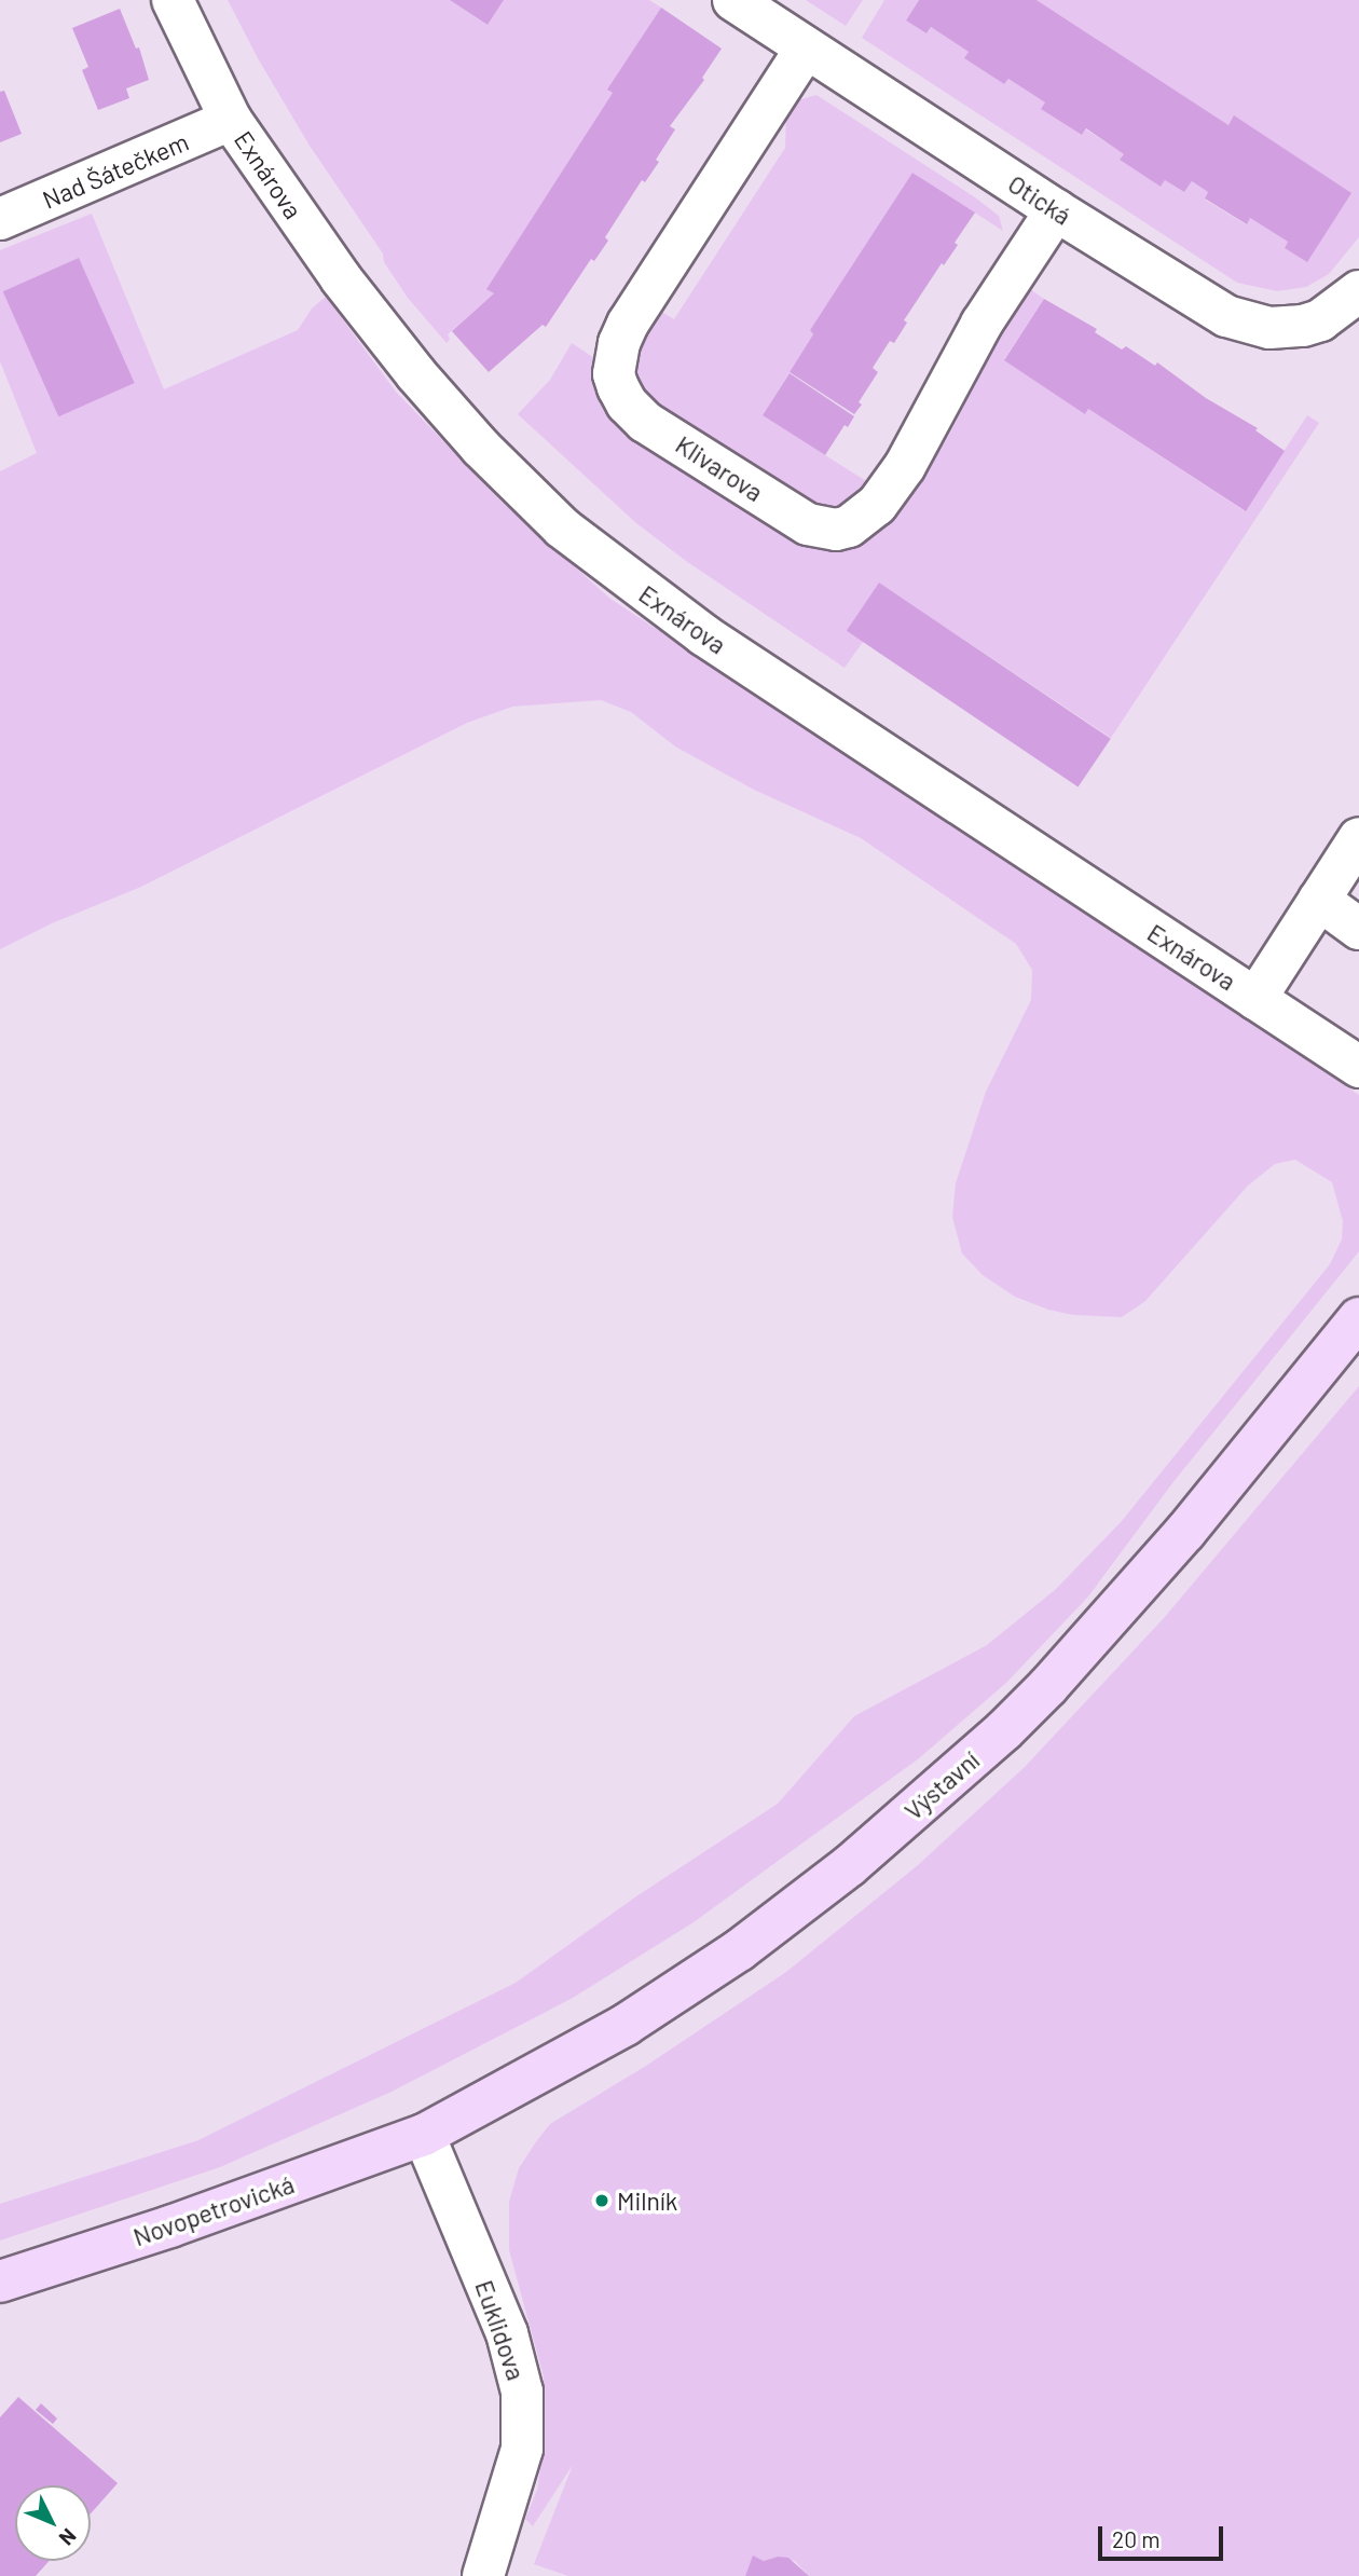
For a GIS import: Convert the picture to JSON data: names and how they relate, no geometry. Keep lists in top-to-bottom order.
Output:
{
  "streets": {
    "main road": ["Výstavní", "Novopetrovická"],
    "street": [
      "Nad Šátečkem",
      "Exnárova",
      "Otická",
      "Klivarova",
      "Euklidova"
    ]
  },
  "crossings": [
    ["Nad Šátečkem", "Exnárova"],
    ["Otická", "Klivarova"],
    ["Výstavní", "Novopetrovická"],
    ["Výstavní", "Euklidova"],
    ["Novopetrovická", "Euklidova"]
  ],
  "places": ["Milník"],
  "scale_bar": "20 m",
  "north": "bottom right"
}
